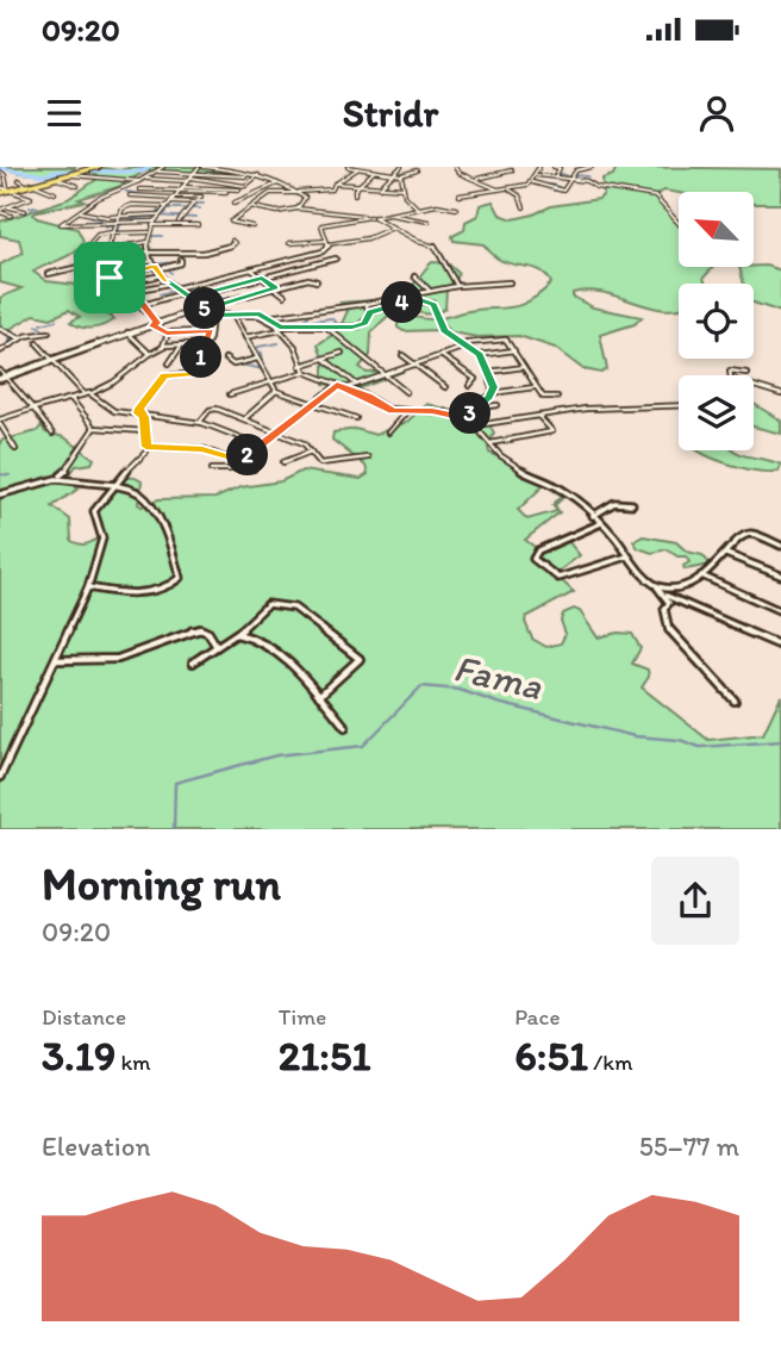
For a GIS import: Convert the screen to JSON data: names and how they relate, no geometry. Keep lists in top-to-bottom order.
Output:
{
  "water": ["Fama"],
  "north": "top left",
  "page": {
    "status": "09:20",
    "header": "Stridr",
    "pins": [
      "4",
      "5",
      "1",
      "3",
      "2"
    ],
    "heading": ["Morning run", "09:20"],
    "stats": [
      ["Distance", "3.19 km"],
      ["Time", "21:51"],
      ["Pace", "6:51 /km"]
    ],
    "chart": ["Elevation", "55–77 m"]
  }
}
